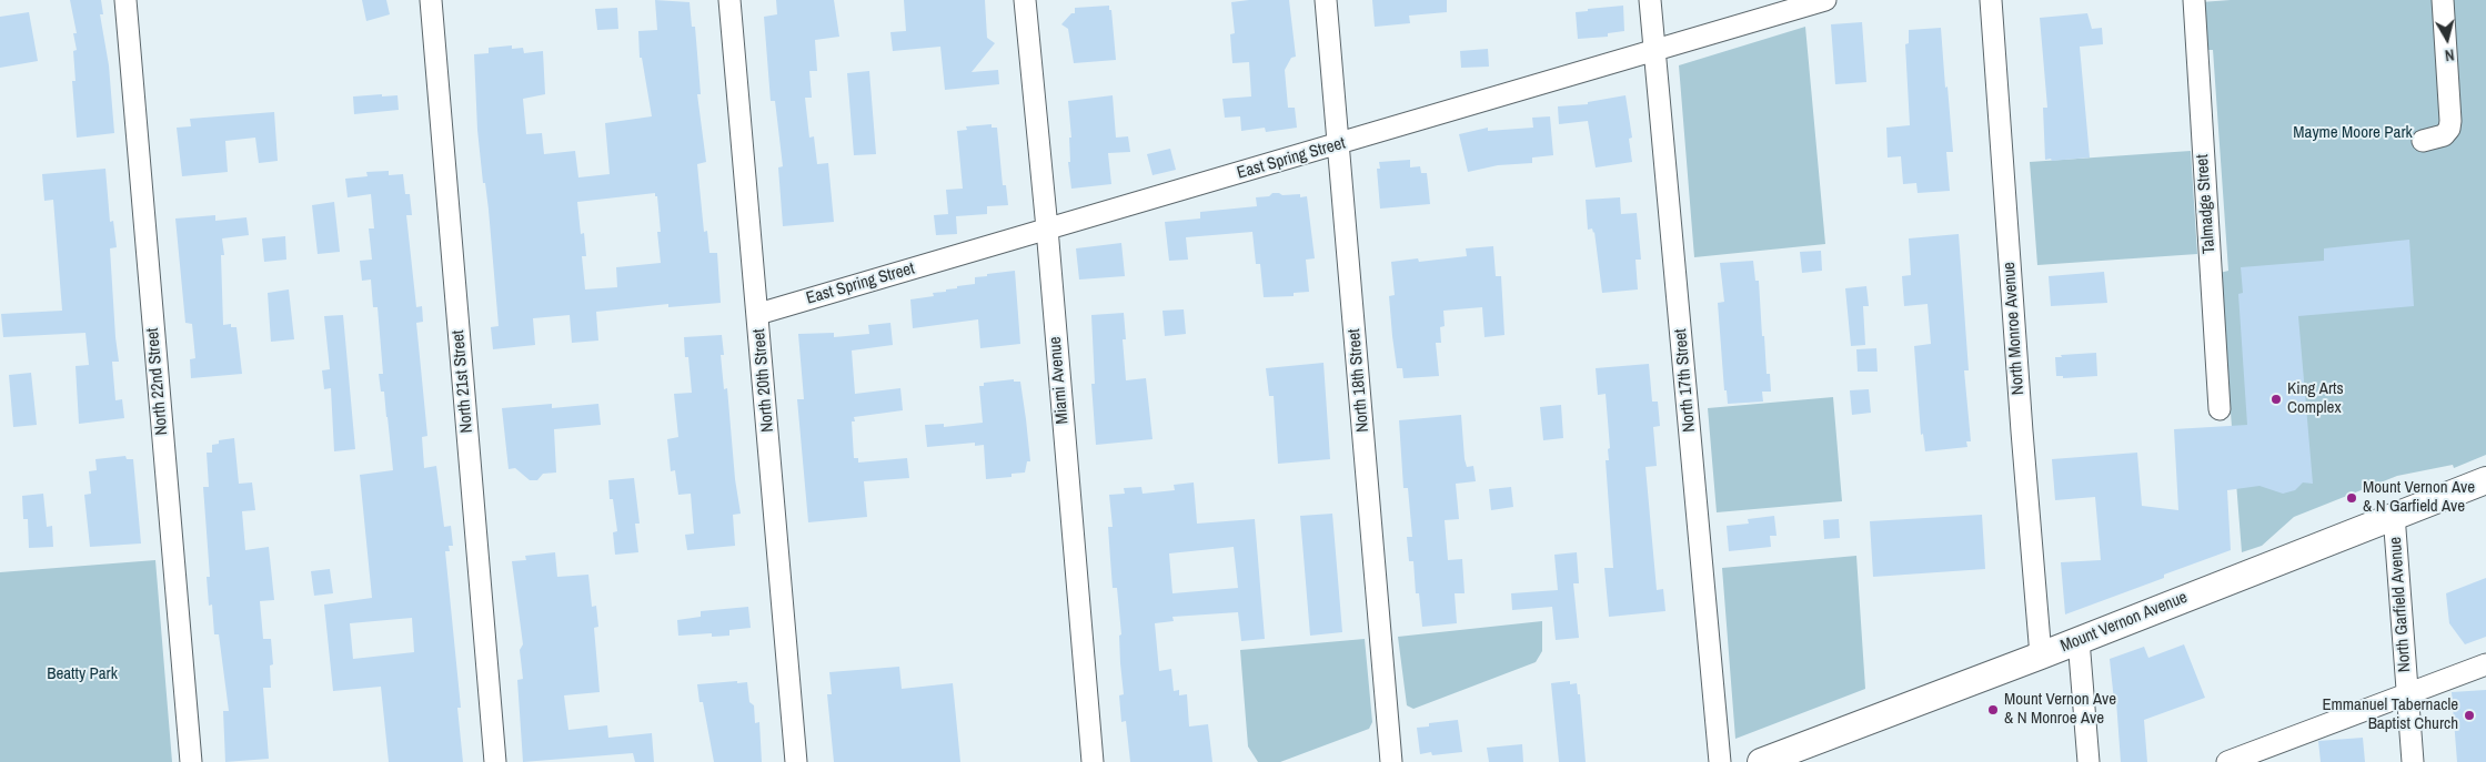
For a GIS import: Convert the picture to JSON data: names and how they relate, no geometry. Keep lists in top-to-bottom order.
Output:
{
  "streets": {
    "street": [
      "East Spring Street",
      "Talmadge Street",
      "North Monroe Avenue",
      "North 20th Street",
      "Miami Avenue",
      "North 18th Street",
      "North 17th Street",
      "North 22nd Street",
      "North 21st Street",
      "North Garfield Avenue",
      "Mount Vernon Avenue"
    ]
  },
  "crossings": [
    ["East Spring Street", "North 20th Street"],
    ["East Spring Street", "Miami Avenue"],
    ["East Spring Street", "North 18th Street"],
    ["East Spring Street", "North 17th Street"],
    ["North Monroe Avenue", "Mount Vernon Avenue"],
    ["North Garfield Avenue", "Mount Vernon Avenue"]
  ],
  "parks": ["Mayme Moore Park", "Beatty Park"],
  "places": [
    "King Arts Complex",
    "Mount Vernon Ave & N Garfield Ave",
    "Mount Vernon Ave & N Monroe Ave",
    "Emmanuel Tabernacle Baptist Church"
  ],
  "north": "bottom"
}
